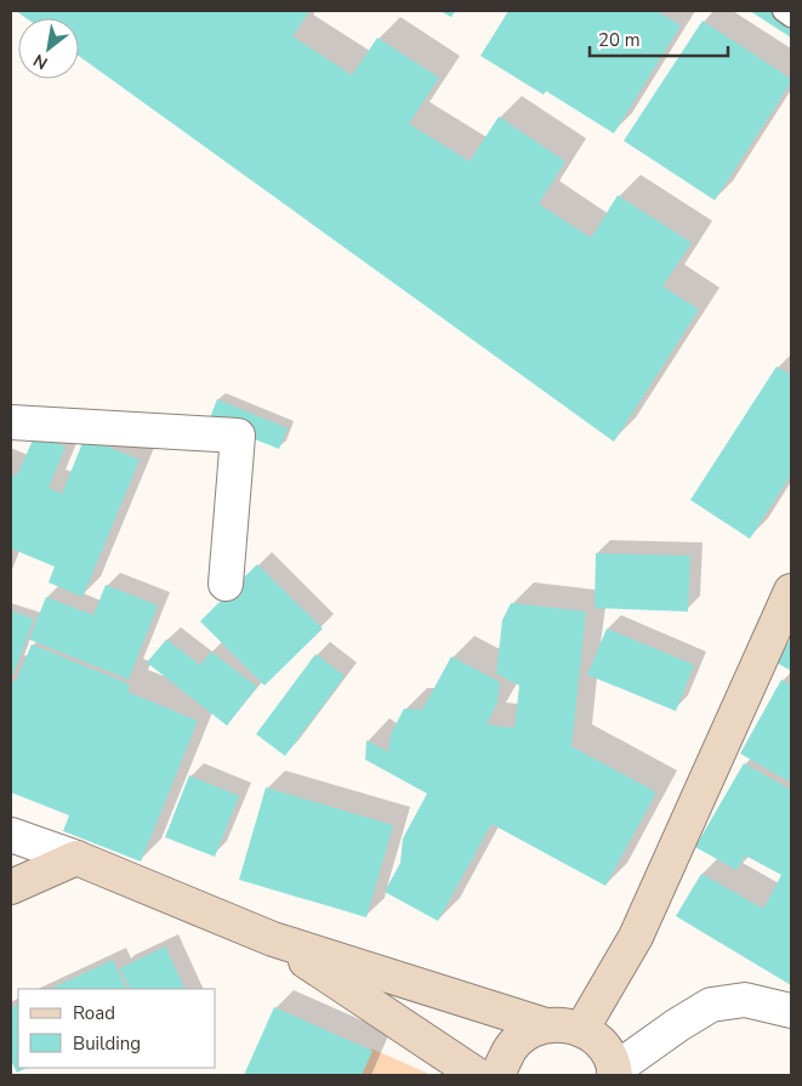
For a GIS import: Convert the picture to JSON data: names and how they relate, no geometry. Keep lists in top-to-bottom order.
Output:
{
  "legend": ["Road", "Building"],
  "scale_bar": "20 m",
  "north": "bottom left"
}
